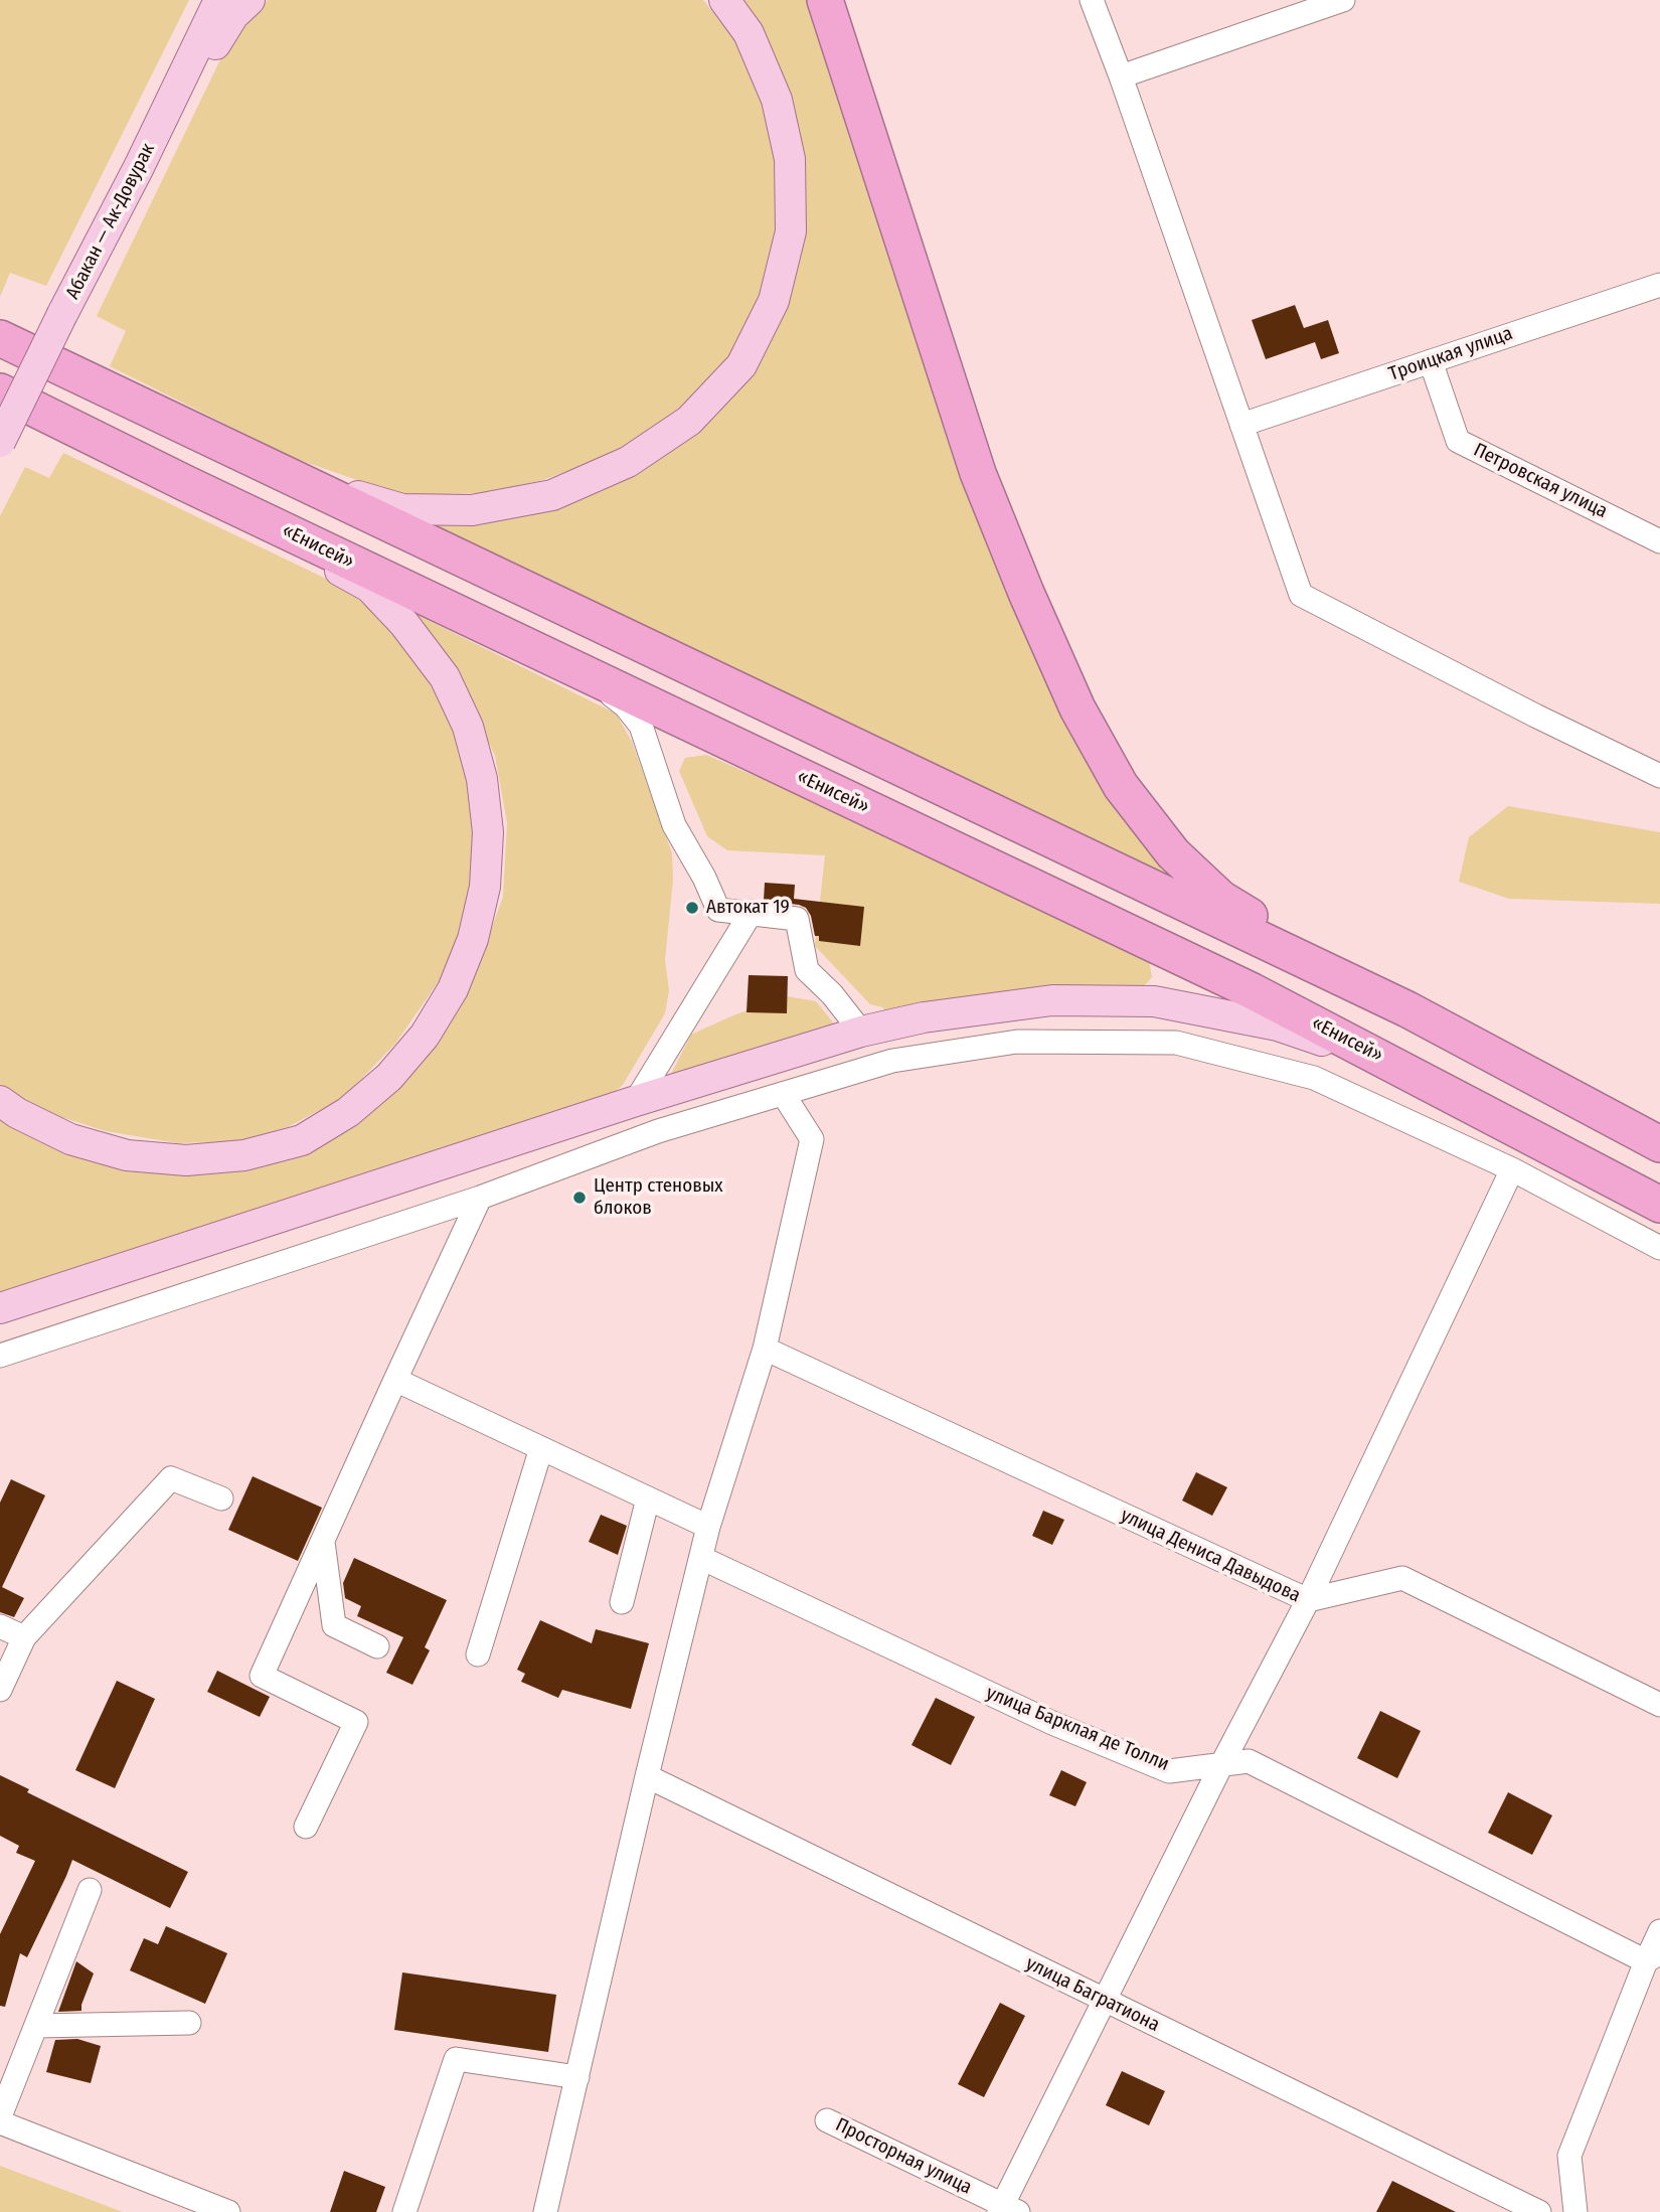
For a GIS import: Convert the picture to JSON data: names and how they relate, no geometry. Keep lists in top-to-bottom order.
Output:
{
  "streets": {
    "highway": ["«Енисей»"],
    "main road": ["Абакан — Ак-Довурак"],
    "street": [
      "Троицкая улица",
      "Петровская улица",
      "улица Дениса Давыдова",
      "улица Барклая де Толли",
      "улица Багратиона",
      "Просторная улица"
    ]
  },
  "crossings": [
    ["Троицкая улица", "Петровская улица"]
  ],
  "places": ["Автокат 19", "Центр стеновых блоков"]
}
